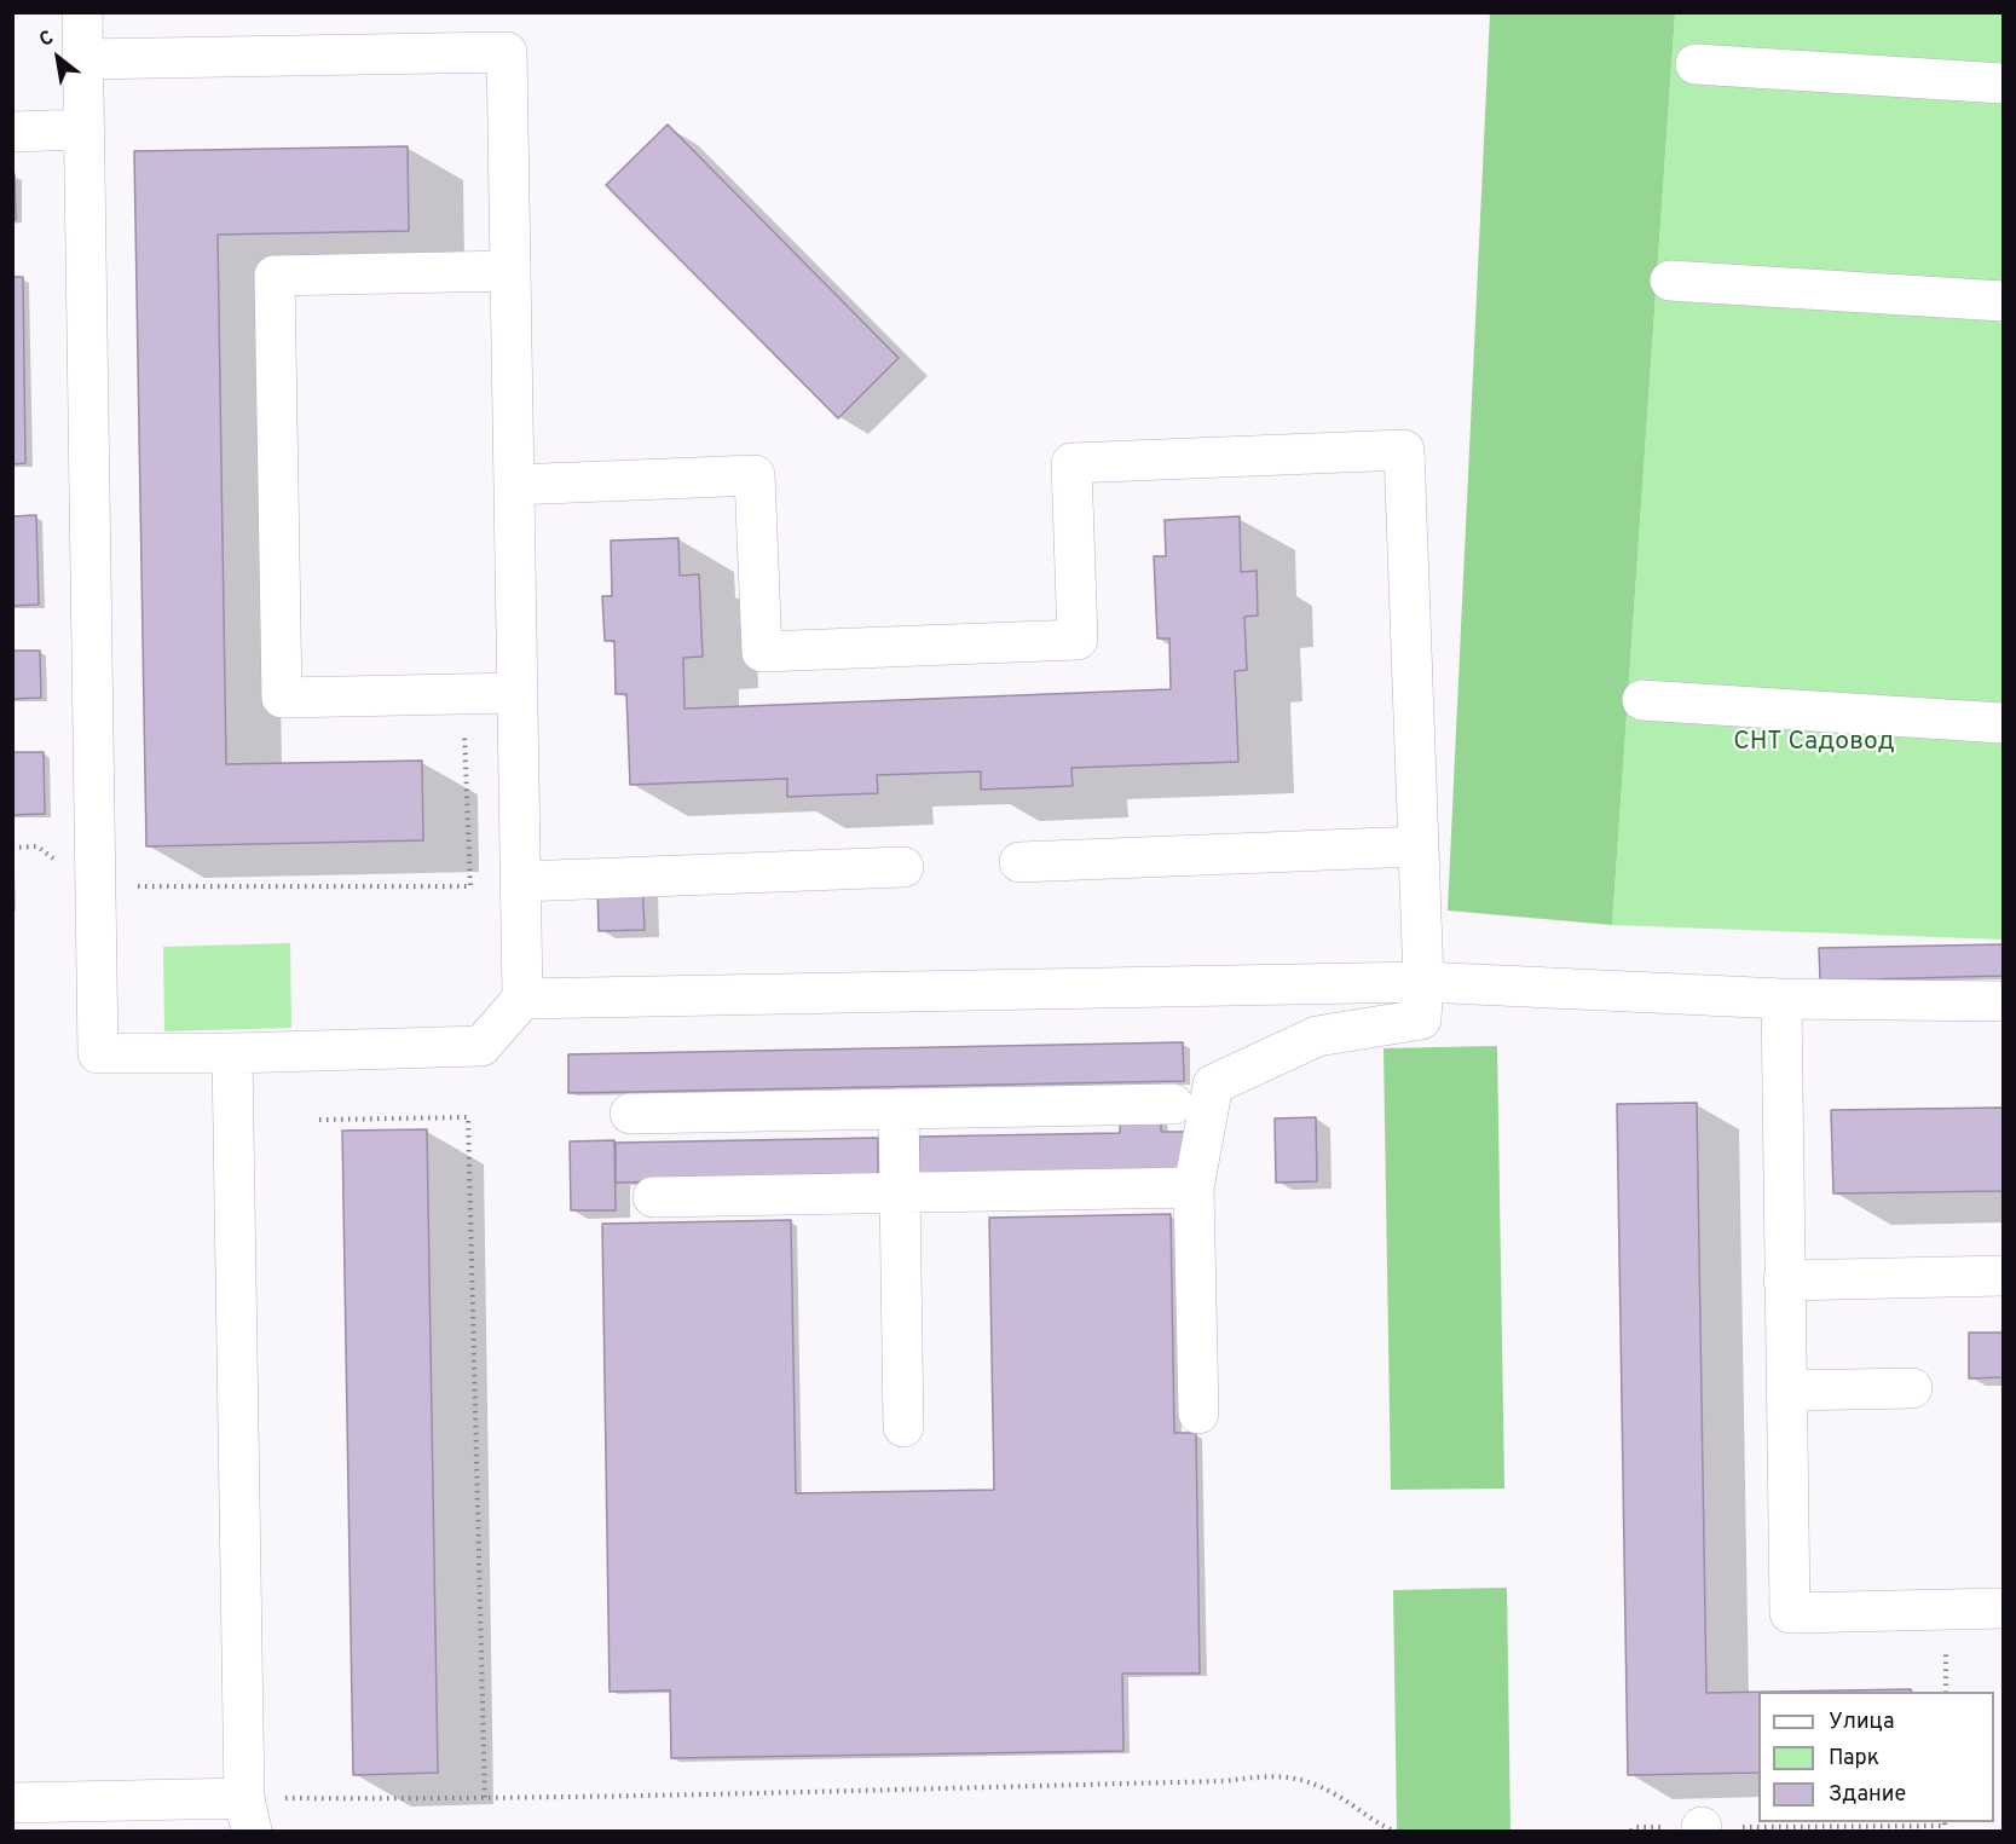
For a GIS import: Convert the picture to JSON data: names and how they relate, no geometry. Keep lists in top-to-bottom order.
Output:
{
  "parks": ["СНТ Садовод"],
  "legend": ["Улица", "Парк", "Здание"],
  "north": "top left"
}
